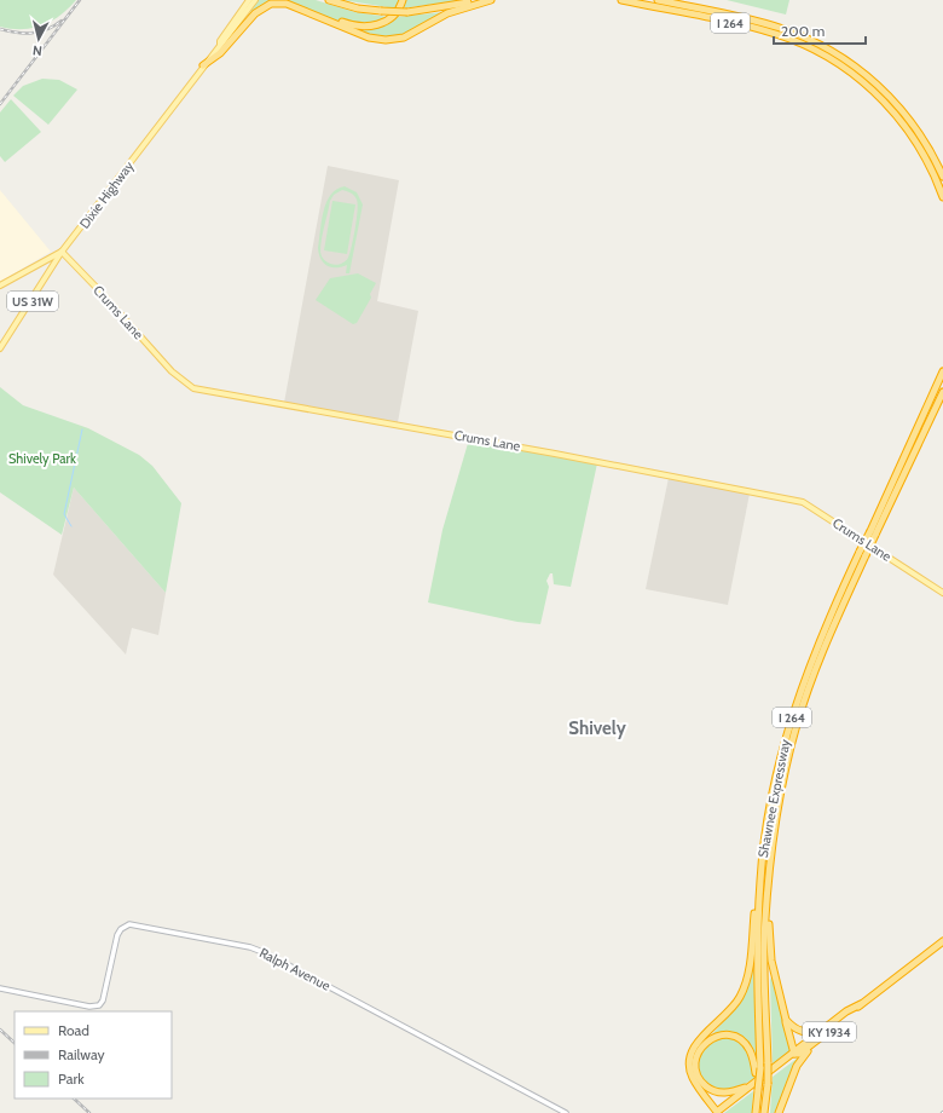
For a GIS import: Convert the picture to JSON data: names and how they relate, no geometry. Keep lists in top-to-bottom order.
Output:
{
  "streets": {
    "highway": ["I 264", "Shawnee Expressway", "KY 1934"],
    "main road": ["Dixie Highway", "US 31W", "Crums Lane"],
    "street": ["Ralph Avenue"]
  },
  "crossings": [
    ["Dixie Highway", "Crums Lane"]
  ],
  "districts": ["Shively"],
  "parks": ["Shively Park"],
  "legend": ["Road", "Railway", "Park"],
  "scale_bar": "200 m",
  "north": "bottom"
}
